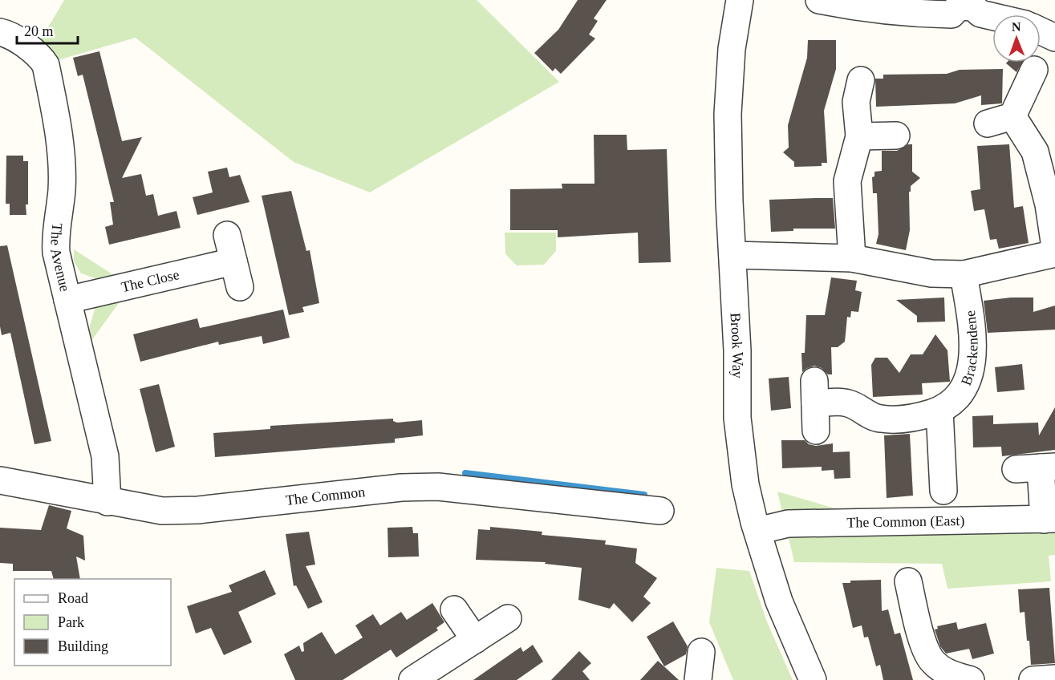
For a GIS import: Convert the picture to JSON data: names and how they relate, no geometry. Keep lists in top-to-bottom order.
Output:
{
  "streets": {
    "street": [
      "The Avenue",
      "The Close",
      "Brook Way",
      "Brackendene",
      "The Common",
      "The Common (East)"
    ]
  },
  "crossings": [
    ["The Avenue", "The Close"],
    ["The Avenue", "The Common"],
    ["Brook Way", "The Common (East)"]
  ],
  "legend": ["Road", "Park", "Building"],
  "scale_bar": "20 m",
  "north": "top"
}
